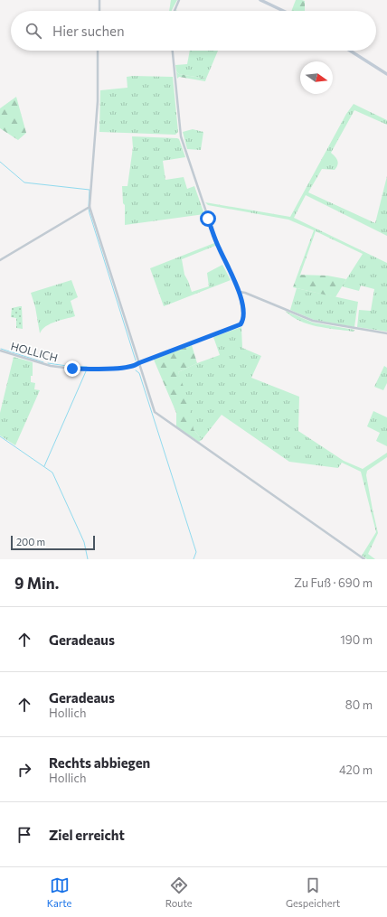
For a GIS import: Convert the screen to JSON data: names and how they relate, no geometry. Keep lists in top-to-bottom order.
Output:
{
  "streets": {
    "street": ["HOLLICH"]
  },
  "scale_bar": "200 m",
  "north": "right",
  "page": {
    "search": "Hier suchen",
    "scale": "200 m",
    "heading": ["9 Min.", "Zu Fuß · 690 m"],
    "list": [
      ["Geradeaus", "190 m"],
      ["Geradeaus", "Hollich", "80 m"],
      ["Rechts abbiegen", "Hollich", "420 m"],
      "Ziel erreicht"
    ],
    "nav": ["Karte", "Route", "Gespeichert"]
  }
}
